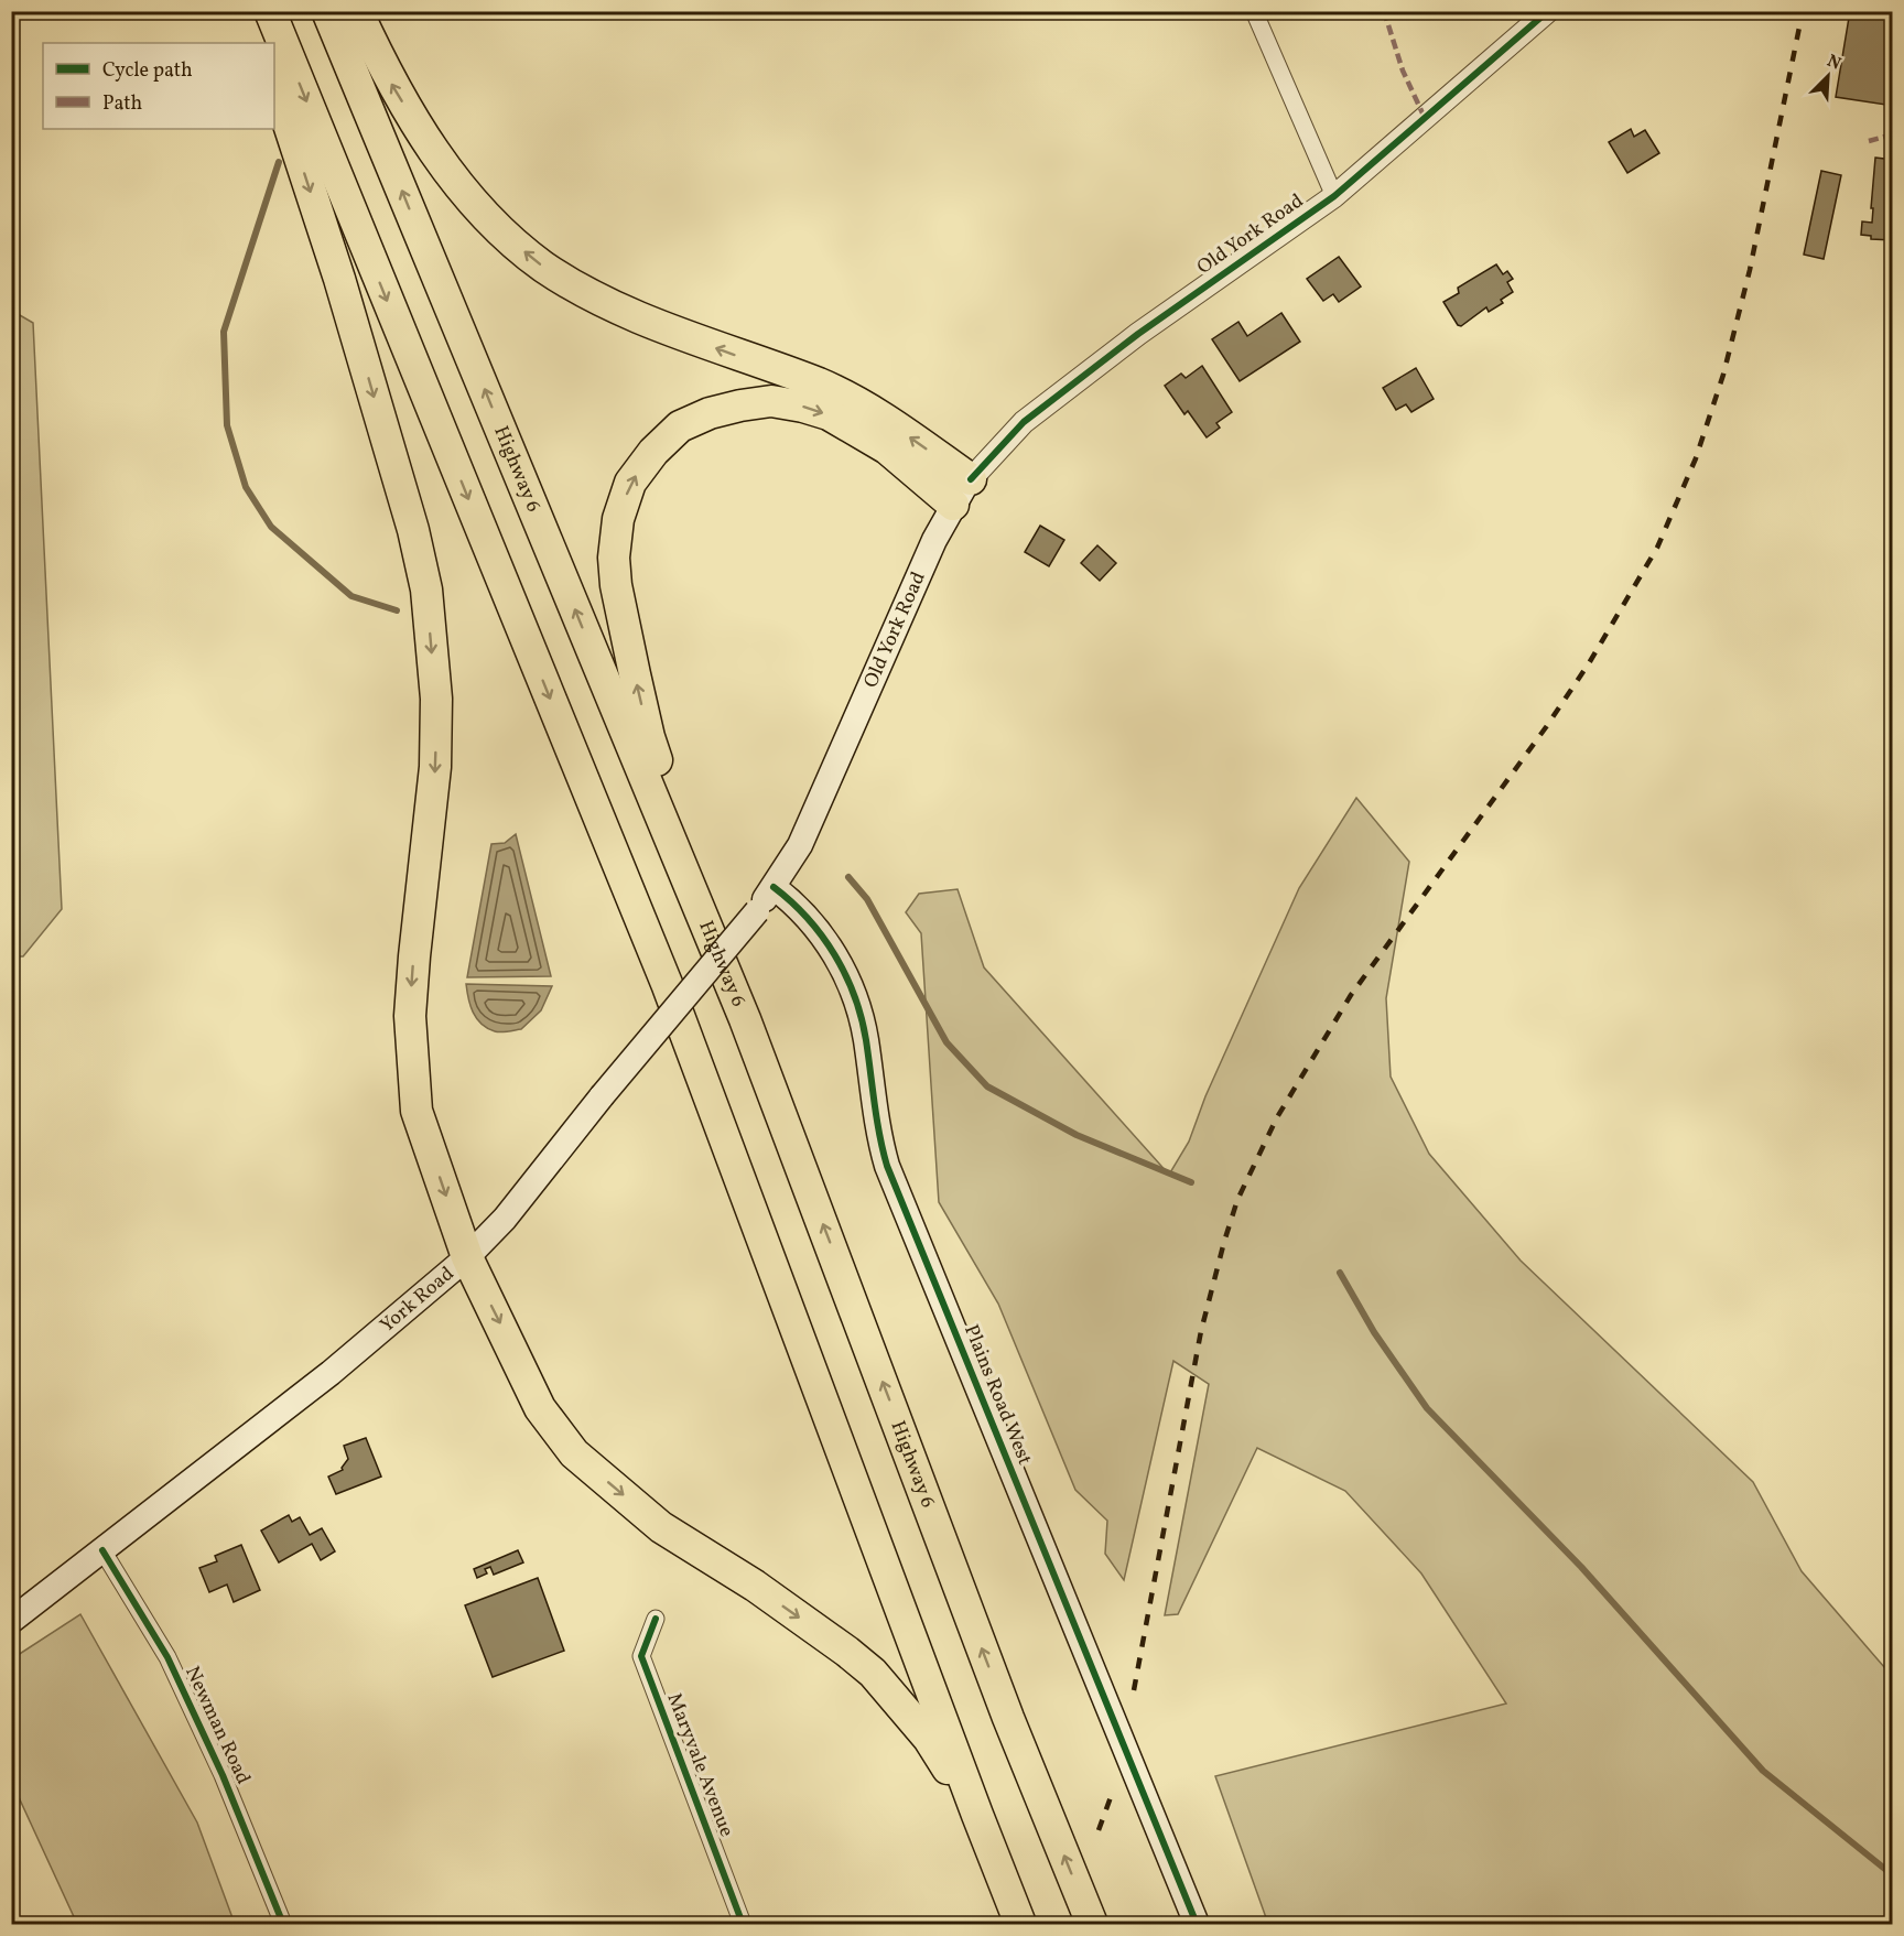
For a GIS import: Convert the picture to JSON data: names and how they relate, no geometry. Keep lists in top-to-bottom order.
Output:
{
  "streets": {
    "highway": ["Highway 6"],
    "main road": ["Old York Road", "York Road", "Plains Road West"],
    "street": ["Newman Road", "Maryvale Avenue"]
  },
  "crossings": [
    ["Old York Road", "York Road"],
    ["Old York Road", "Plains Road West"],
    ["York Road", "Newman Road"]
  ],
  "legend": ["Cycle path", "Path"],
  "north": "top right"
}
